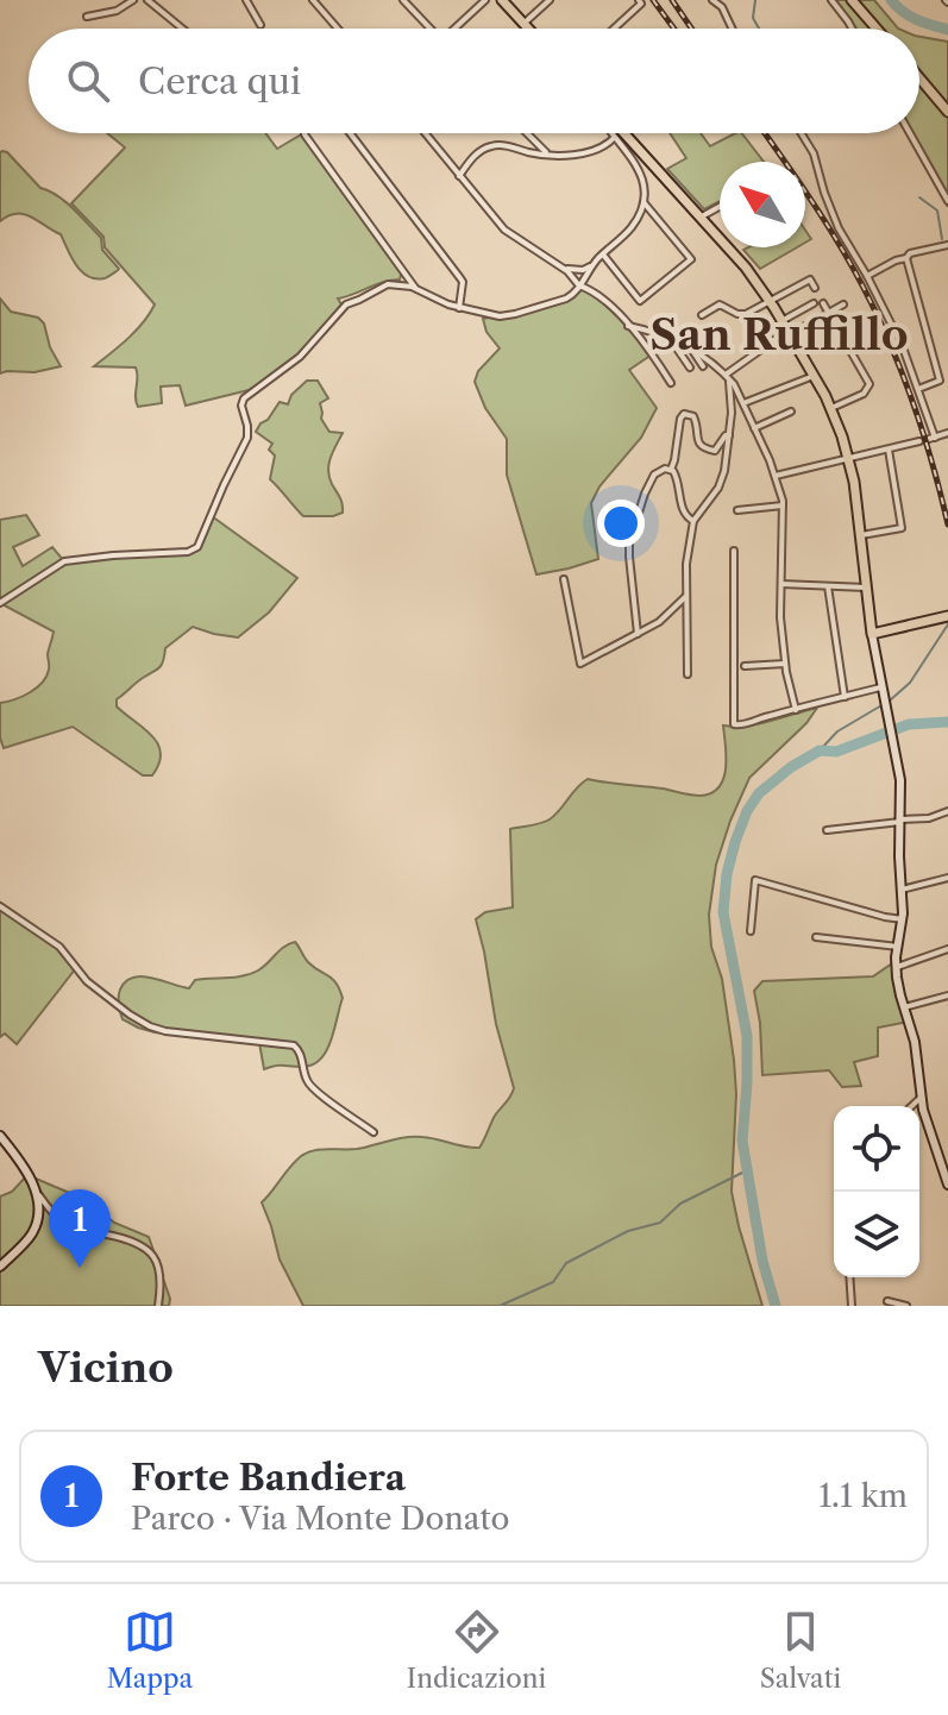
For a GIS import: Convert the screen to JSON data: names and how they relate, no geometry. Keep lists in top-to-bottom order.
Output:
{
  "districts": ["San Ruffillo"],
  "north": "top left",
  "page": {
    "search": "Cerca qui",
    "pins": "1",
    "heading": "Vicino",
    "list": [
      {
        "mark": "1",
        "name": "Forte Bandiera",
        "note": "Parco · Via Monte Donato",
        "value": "1.1 km"
      }
    ],
    "nav": ["Mappa", "Indicazioni", "Salvati"]
  }
}
